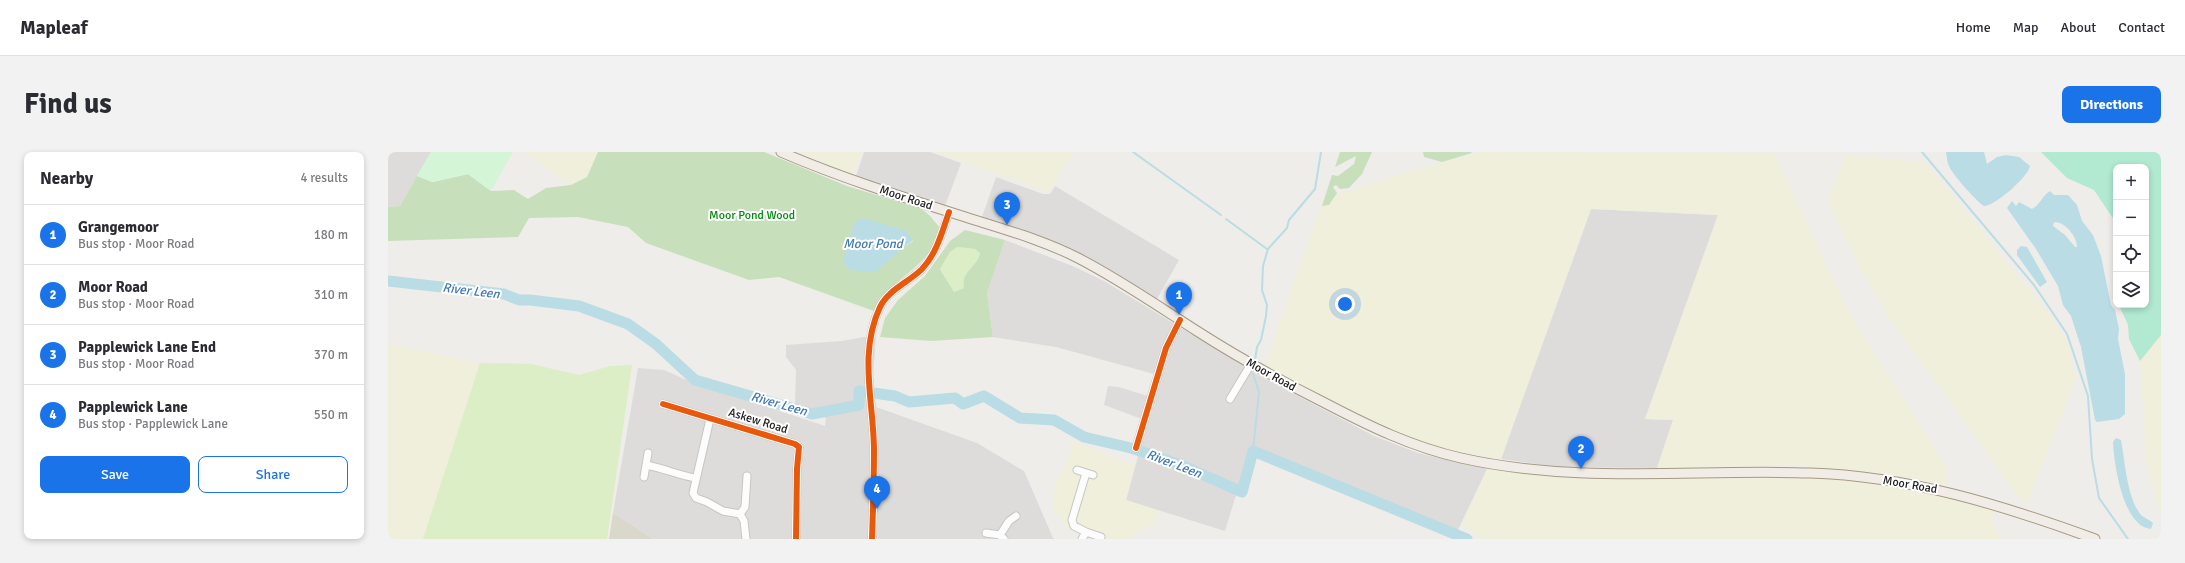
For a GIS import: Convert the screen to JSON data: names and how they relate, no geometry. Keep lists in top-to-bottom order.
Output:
{
  "streets": {
    "main road": ["Moor Road"],
    "street": ["Askew Road"]
  },
  "water": ["Moor Pond", "River Leen"],
  "parks": ["Moor Pond Wood"],
  "page": {
    "header": "Mapleaf",
    "nav": [
      "Home",
      "Map",
      "About",
      "Contact"
    ],
    "buttons": [
      "Directions",
      ["Save", "Share"]
    ],
    "title": "Find us",
    "heading": ["Nearby", "4 results"],
    "map_buttons": ["+", "−"],
    "pins": [
      "3",
      "1",
      "2",
      "4"
    ],
    "list": [
      {
        "mark": "1",
        "name": "Grangemoor",
        "note": "Bus stop · Moor Road",
        "value": "180 m"
      },
      {
        "mark": "2",
        "name": "Moor Road",
        "note": "Bus stop · Moor Road",
        "value": "310 m"
      },
      {
        "mark": "3",
        "name": "Papplewick Lane End",
        "note": "Bus stop · Moor Road",
        "value": "370 m"
      },
      {
        "mark": "4",
        "name": "Papplewick Lane",
        "note": "Bus stop · Papplewick Lane",
        "value": "550 m"
      }
    ]
  }
}
